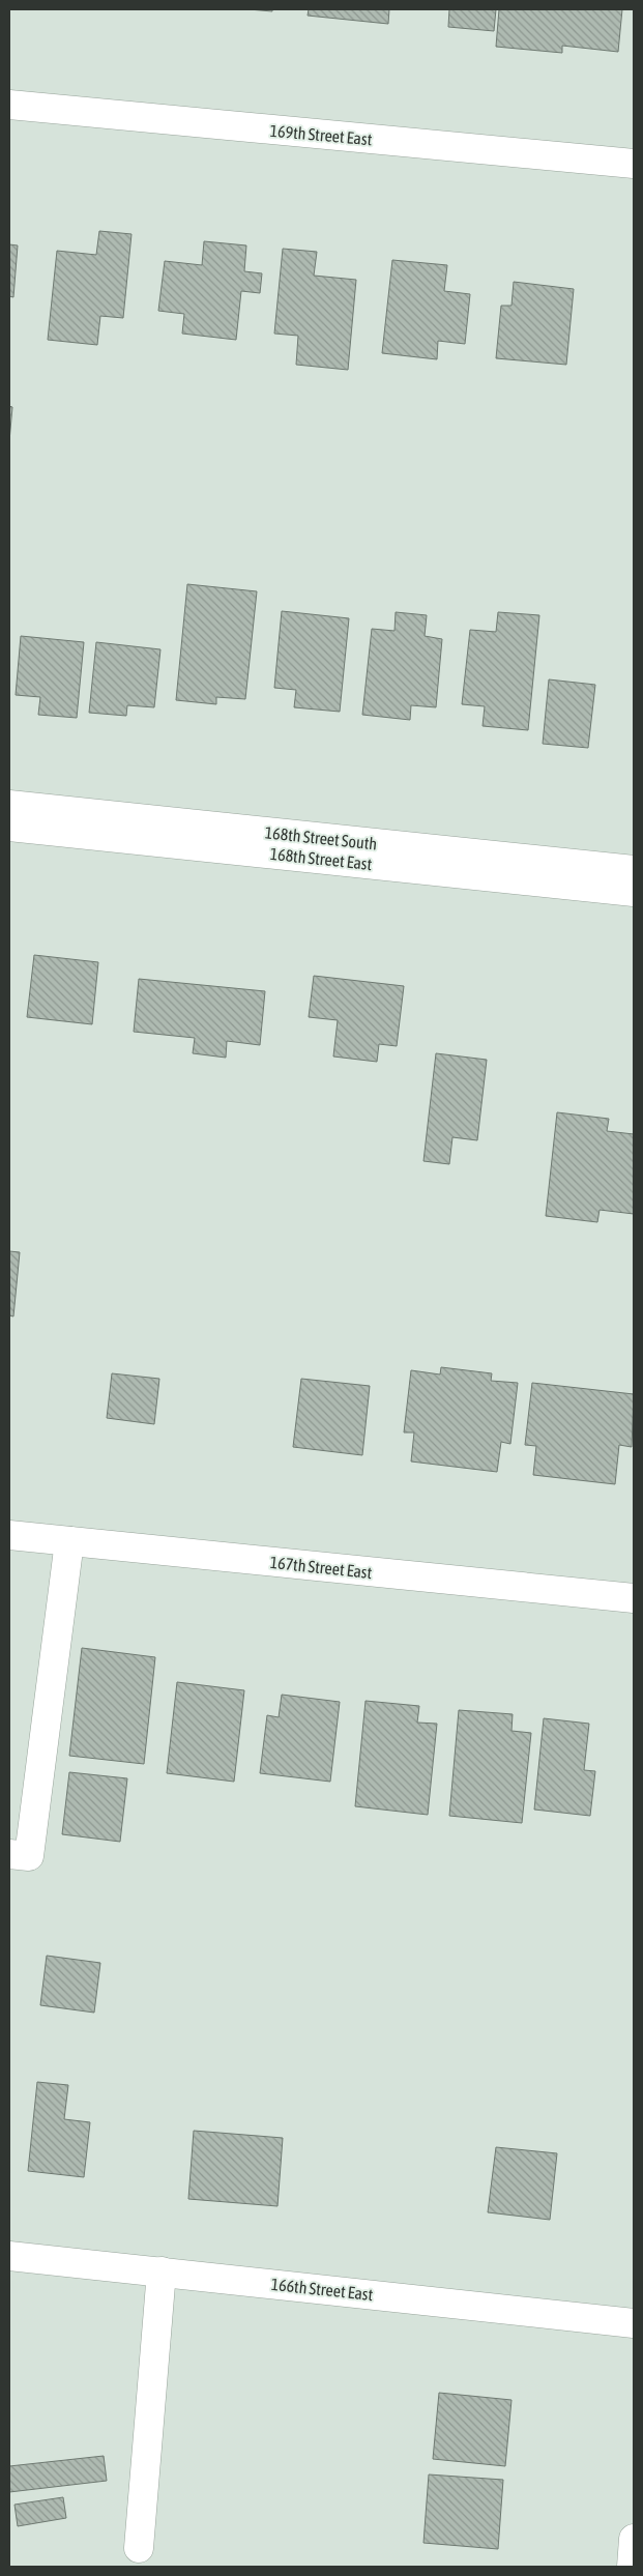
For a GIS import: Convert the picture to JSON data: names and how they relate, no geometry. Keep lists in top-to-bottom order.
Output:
{
  "streets": {
    "street": [
      "169th Street East",
      "168th Street South",
      "168th Street East",
      "167th Street East",
      "166th Street East"
    ]
  }
}
